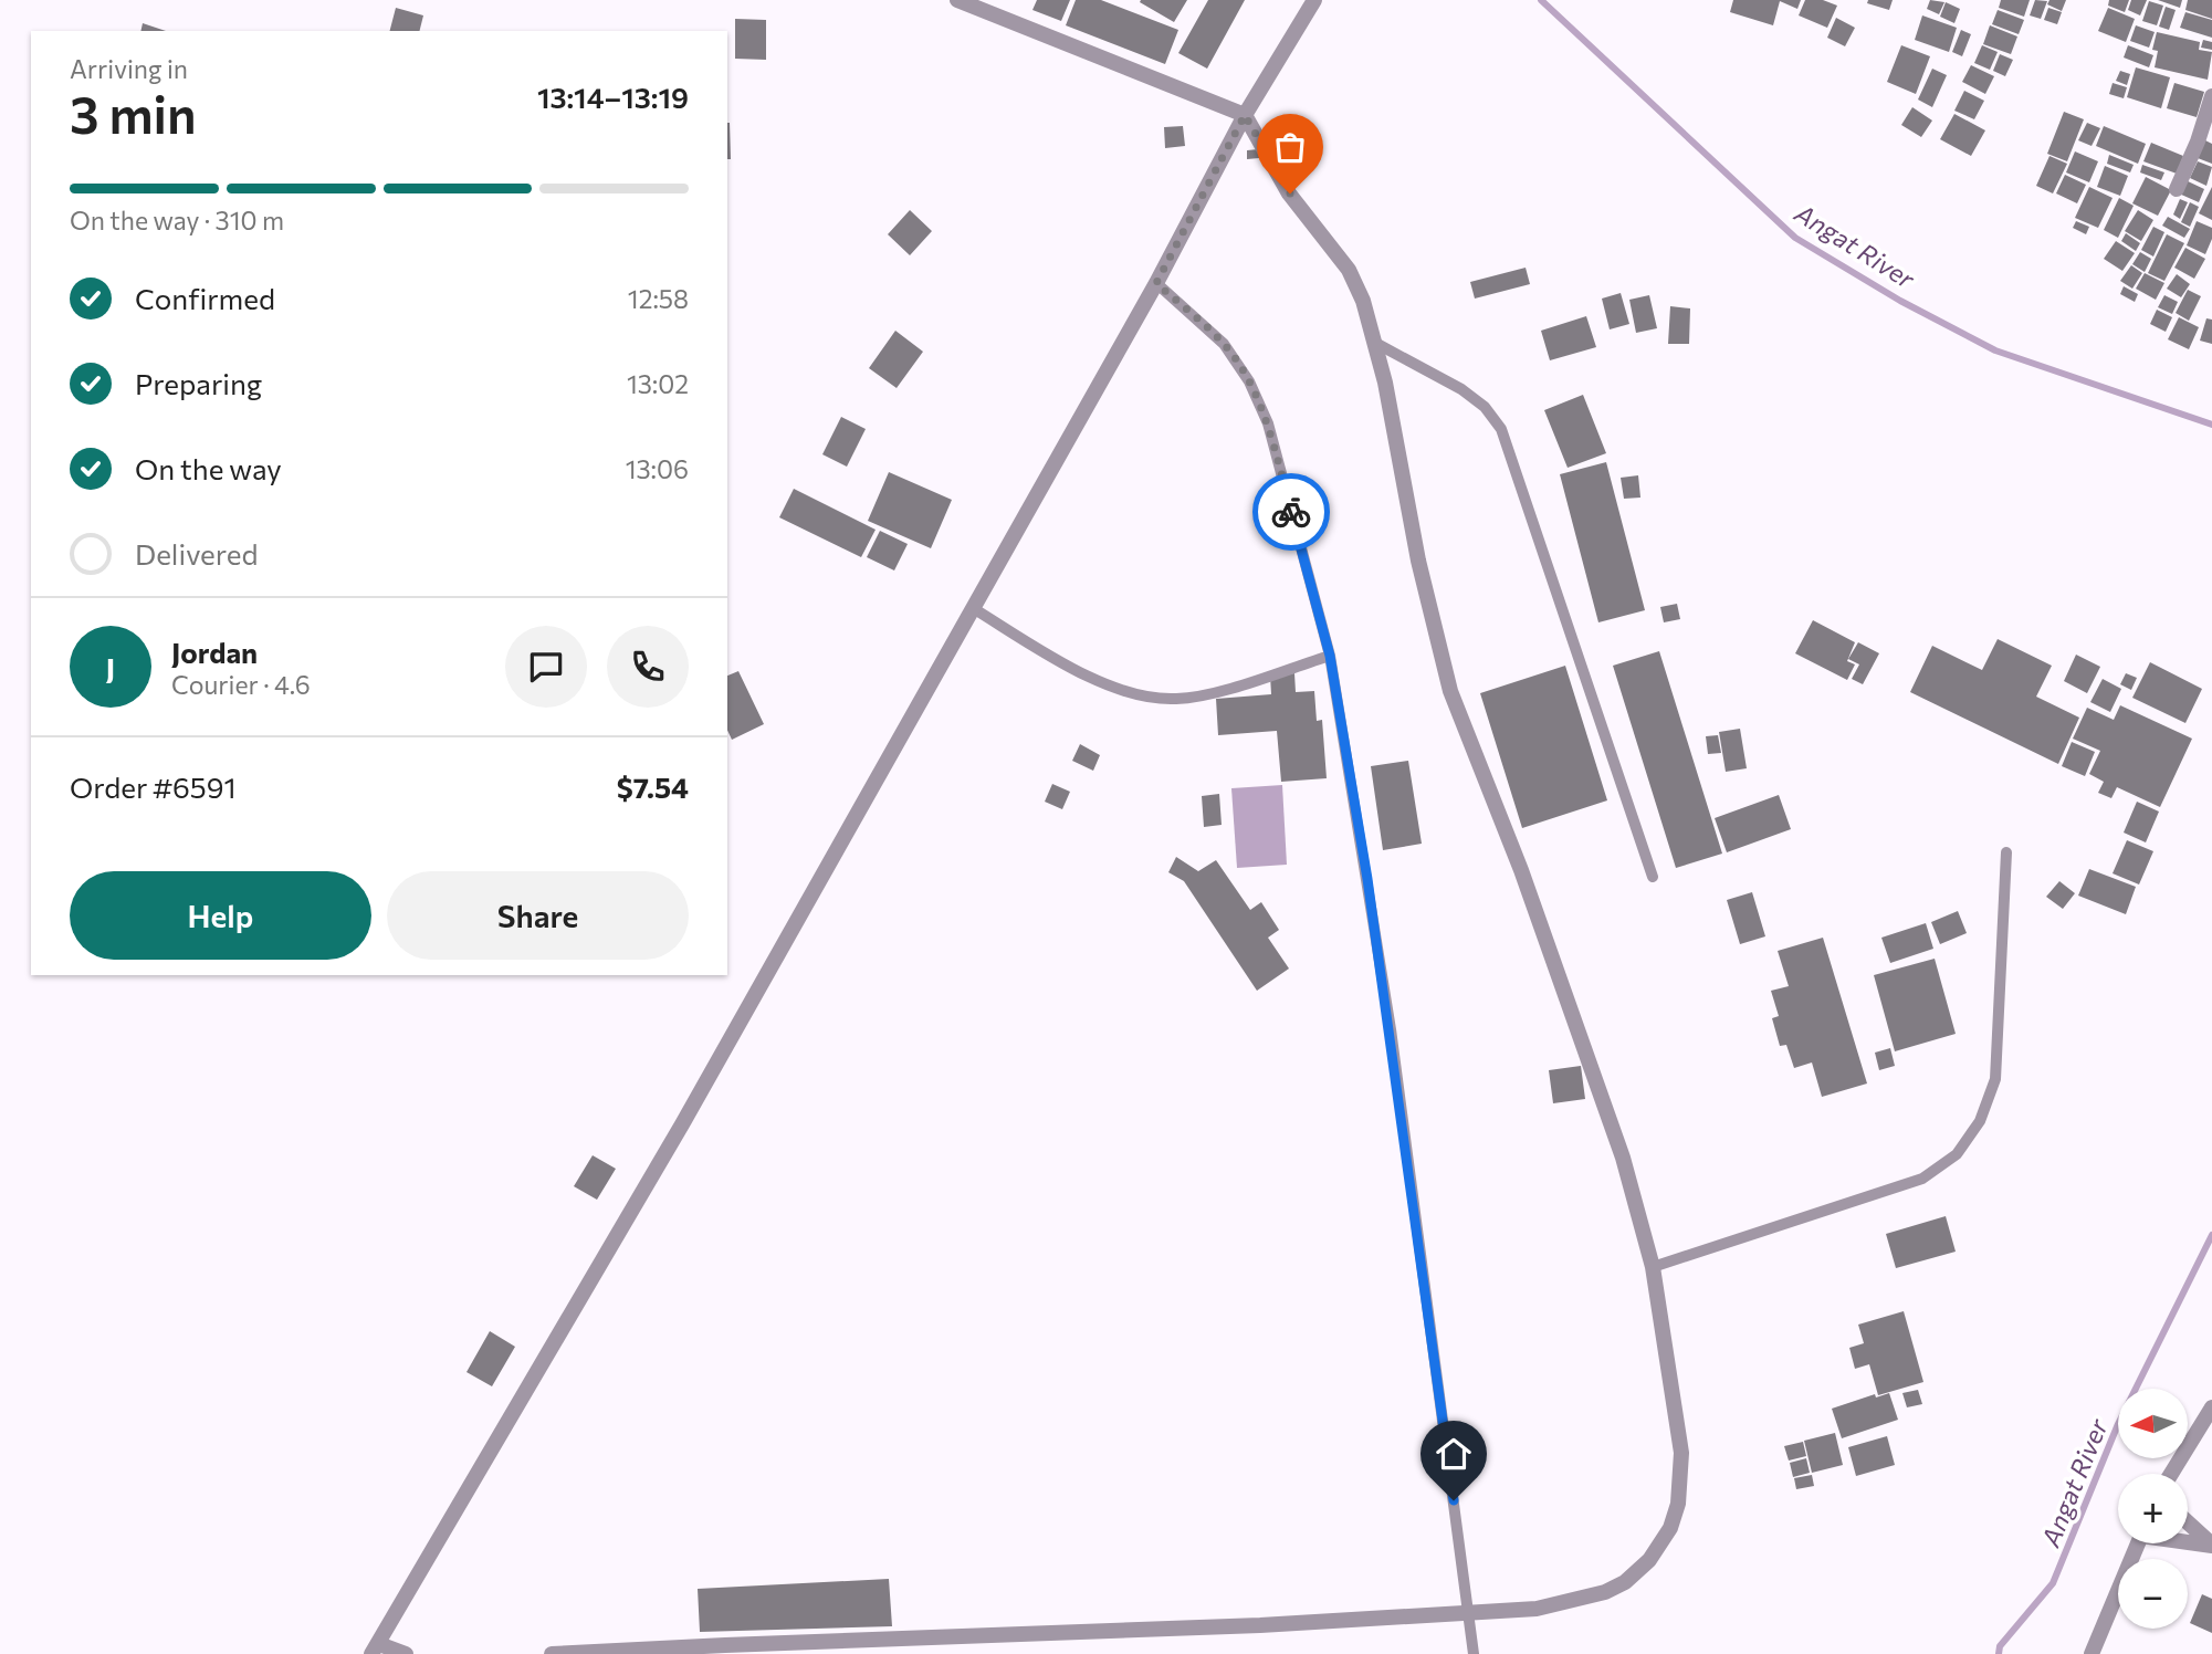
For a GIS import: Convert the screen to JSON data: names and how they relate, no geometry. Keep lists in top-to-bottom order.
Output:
{
  "water": ["Angat River"],
  "north": "left",
  "page": {
    "heading": ["3 min", "Arriving in", "13:14–13:19"],
    "panel": [
      "Jordan",
      "Courier · 4.6",
      "Order #6591",
      "$7.54"
    ],
    "bar": "On the way · 310 m",
    "list": [
      ["Confirmed", "12:58"],
      ["Preparing", "13:02"],
      ["On the way", "13:06"],
      "Delivered"
    ],
    "round": "J",
    "buttons": ["Help", "Share"],
    "map_buttons": ["+", "−"]
  }
}
